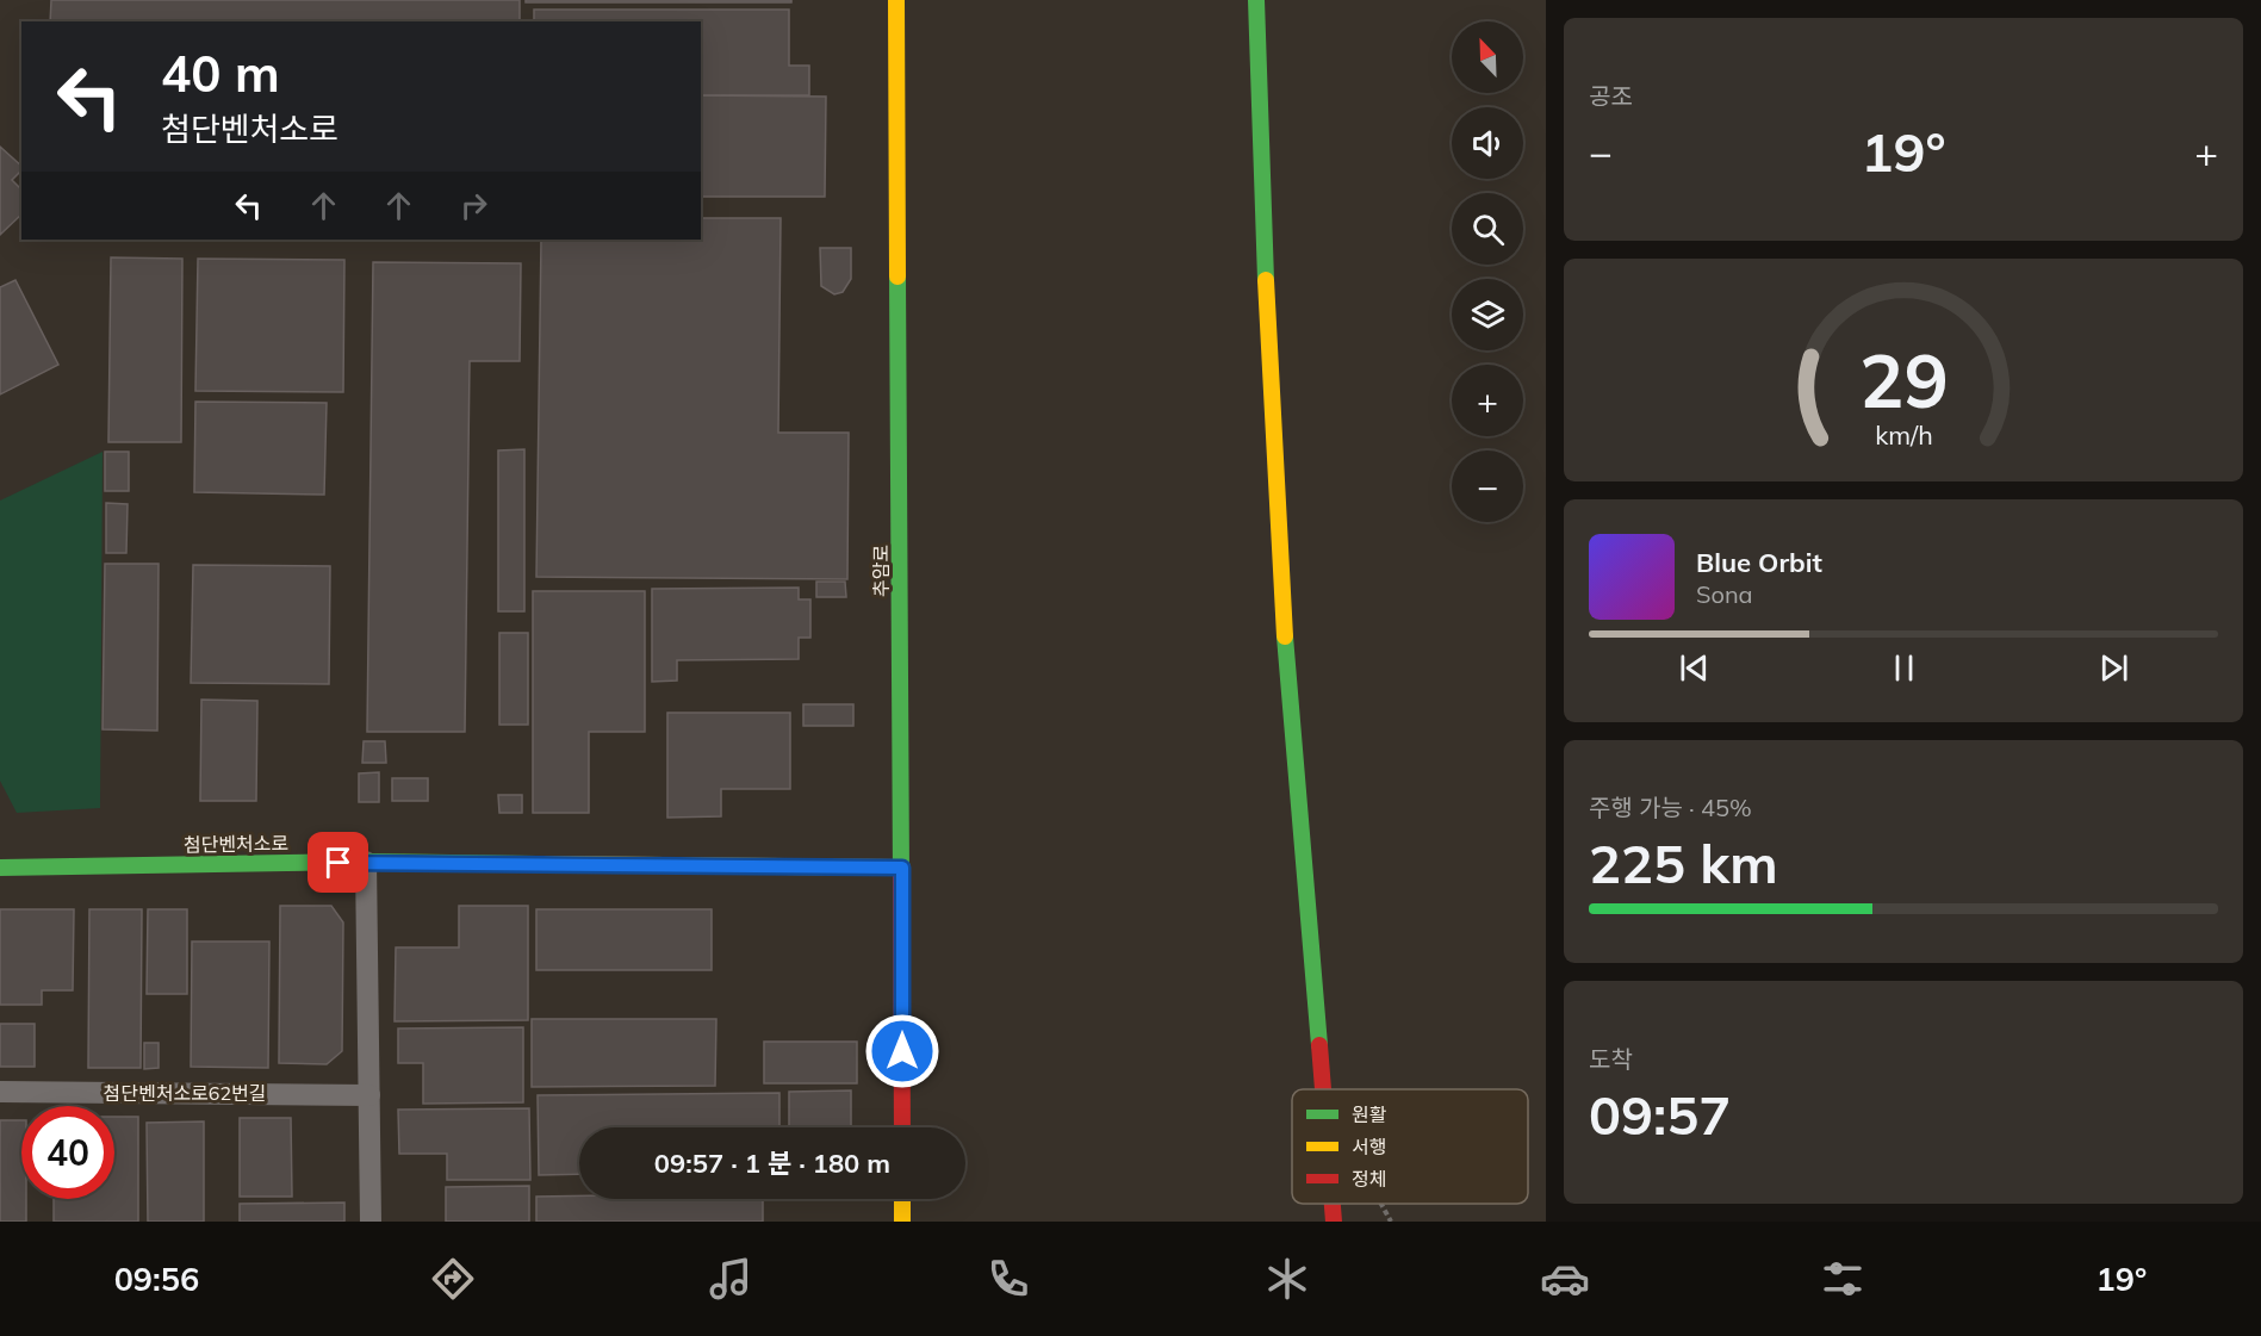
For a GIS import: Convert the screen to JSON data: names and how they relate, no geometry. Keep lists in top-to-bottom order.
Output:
{
  "streets": {
    "street": ["추암로", "첨단벤처소로", "첨단벤처소로62번길"]
  },
  "crossings": [
    ["추암로", "첨단벤처소로"]
  ],
  "legend": ["원활", "서행", "정체"],
  "north": "top left",
  "page": {
    "tile": [
      "공조",
      ["주행 가능 · 45%", "225 km"],
      ["도착", "09:57"]
    ],
    "map_buttons": ["+", "−"],
    "turn": ["40 m", "첨단벤처소로"],
    "heat": ["−", "19°", "+"],
    "song": ["Blue Orbit", "Sona"],
    "limit": "40",
    "trip": "09:57 · 1 분 · 180 m",
    "tabs": ["09:56", "19°"],
    "gauge": ["29", "km/h"]
  }
}
